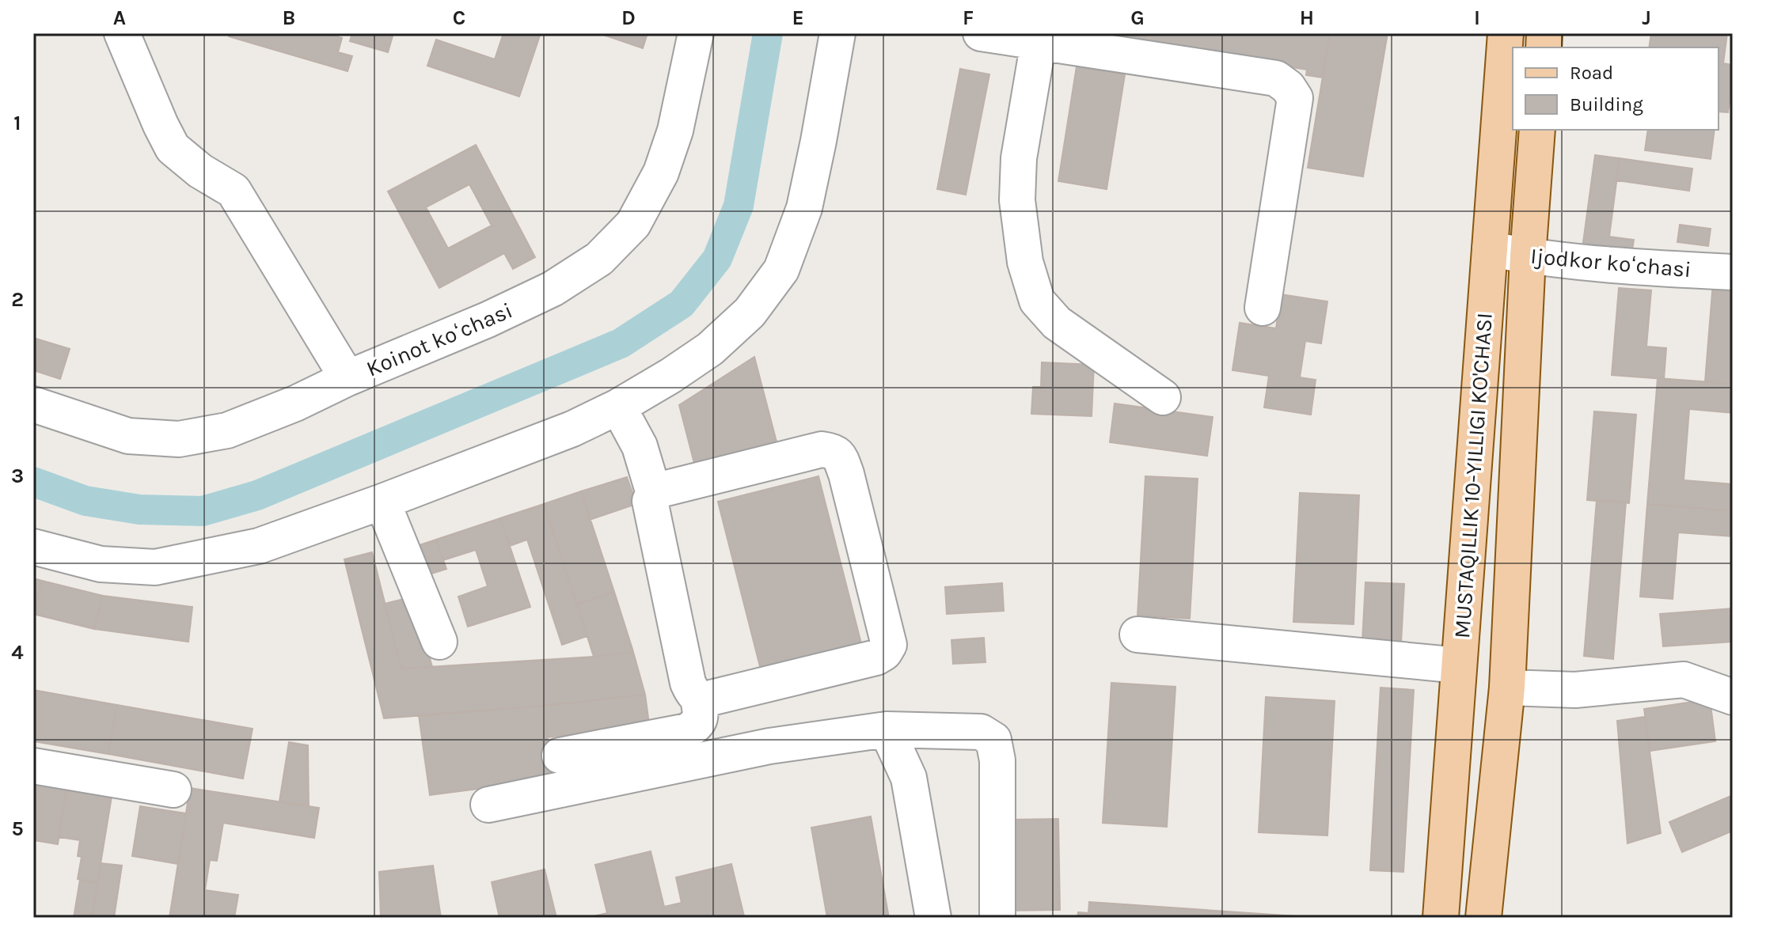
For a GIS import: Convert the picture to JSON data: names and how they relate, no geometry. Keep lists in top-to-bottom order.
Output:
{
  "streets": {
    "main road": ["MUSTAQILLIK 10-YILLIGI KO'CHASI"],
    "street": ["Ijodkor koʻchasi", "Koinot koʻchasi"]
  },
  "crossings": [
    ["Ijodkor koʻchasi", "MUSTAQILLIK 10-YILLIGI KO'CHASI"]
  ],
  "legend": ["Road", "Building"],
  "grid": {
    "columns": [
      "A",
      "B",
      "C",
      "D",
      "E",
      "F",
      "G",
      "H",
      "I",
      "J"
    ],
    "rows": [
      "1",
      "2",
      "3",
      "4",
      "5"
    ]
  }
}
